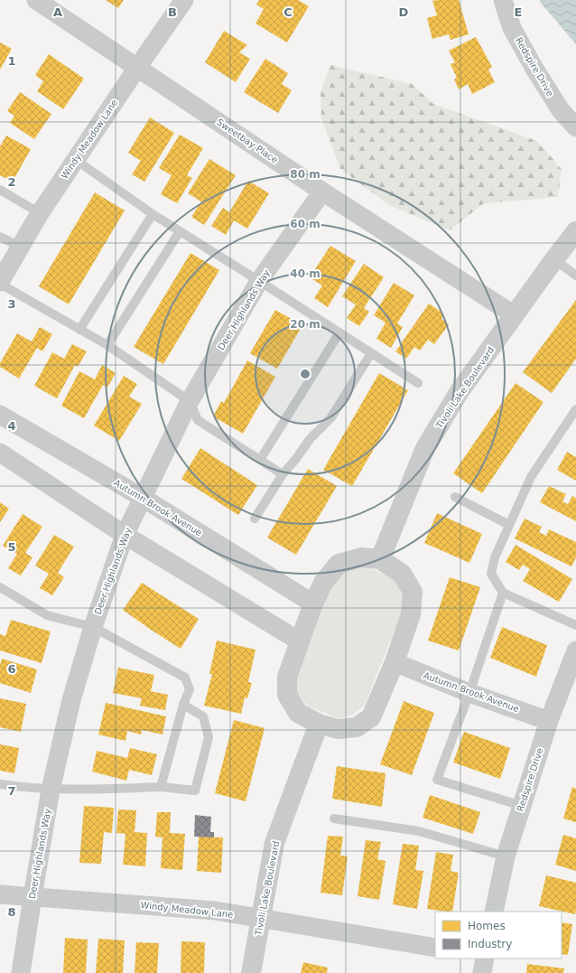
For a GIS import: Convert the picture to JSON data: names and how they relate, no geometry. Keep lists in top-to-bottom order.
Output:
{
  "streets": {
    "street": [
      "Redspire Drive",
      "Windy Meadow Lane",
      "Sweetbay Place",
      "Deer Highlands Way",
      "Tivoli Lake Boulevard",
      "Autumn Brook Avenue"
    ]
  },
  "crossings": [
    ["Redspire Drive", "Autumn Brook Avenue"],
    ["Windy Meadow Lane", "Sweetbay Place"],
    ["Windy Meadow Lane", "Deer Highlands Way"],
    ["Windy Meadow Lane", "Tivoli Lake Boulevard"],
    ["Sweetbay Place", "Deer Highlands Way"],
    ["Sweetbay Place", "Tivoli Lake Boulevard"],
    ["Deer Highlands Way", "Autumn Brook Avenue"]
  ],
  "legend": ["Homes", "Industry"],
  "grid": {
    "columns": [
      "A",
      "B",
      "C",
      "D",
      "E"
    ],
    "rows": [
      "1",
      "2",
      "3",
      "4",
      "5",
      "6",
      "7",
      "8"
    ]
  },
  "rings": [
    "80 m",
    "60 m",
    "40 m",
    "20 m"
  ]
}
